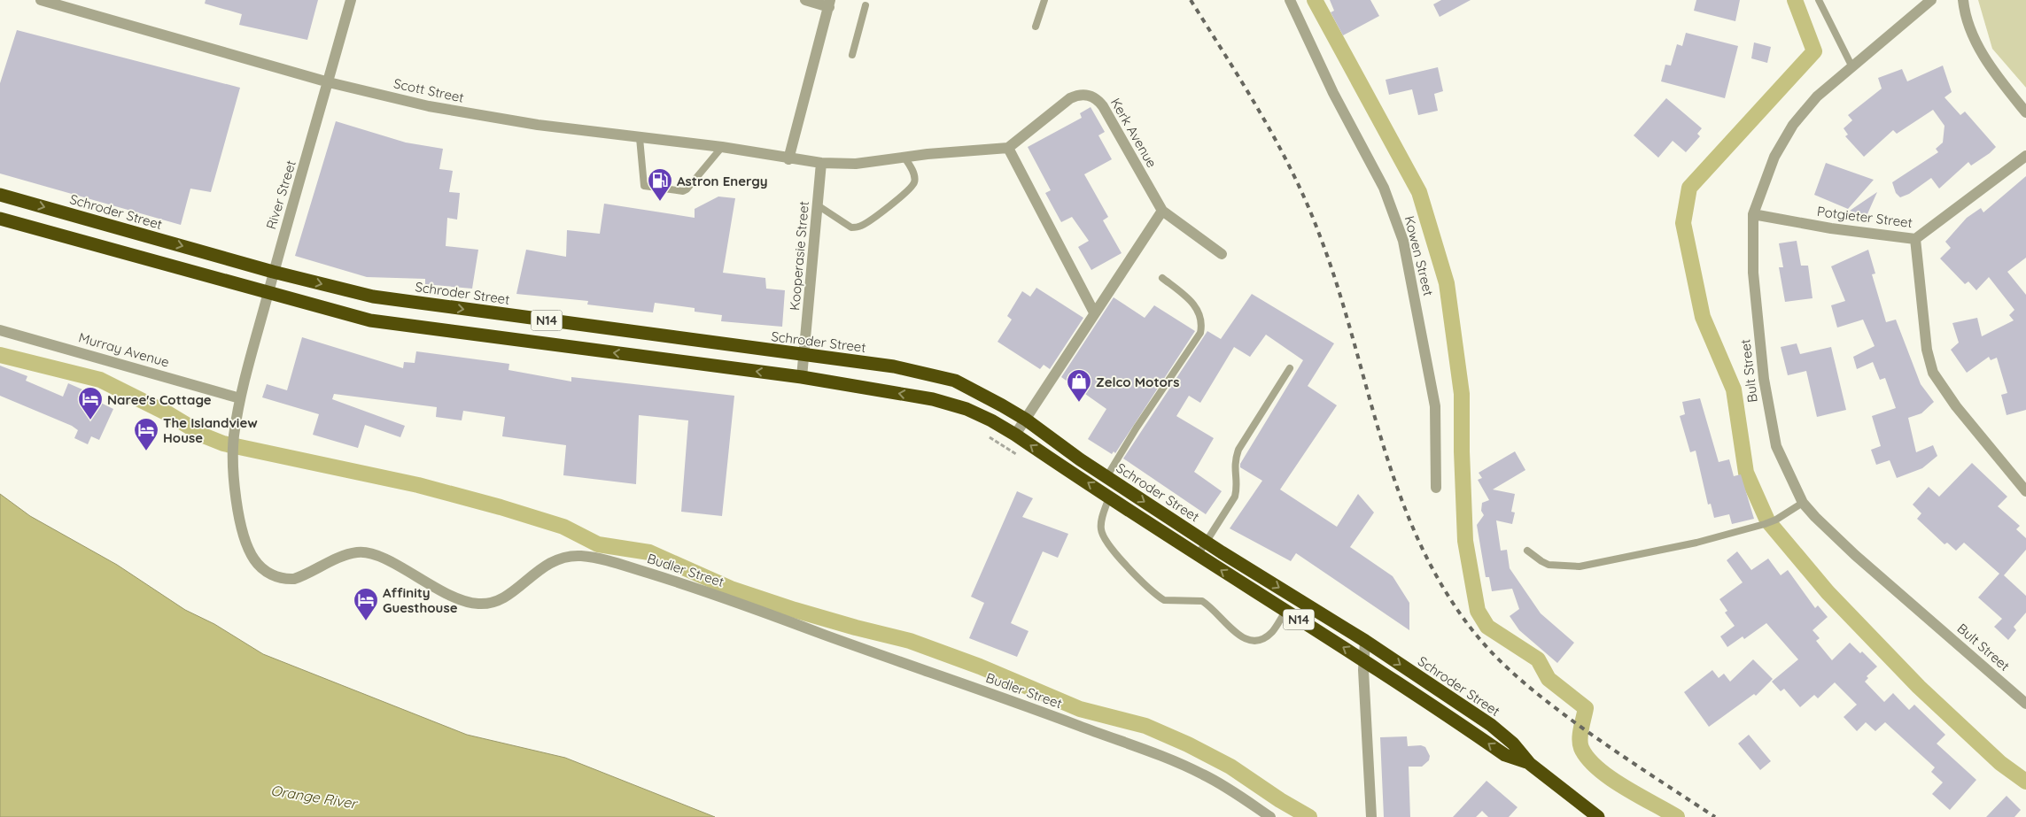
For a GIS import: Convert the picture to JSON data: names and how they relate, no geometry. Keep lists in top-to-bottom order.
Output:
{
  "streets": {
    "highway": ["Schroder Street", "N14"],
    "street": [
      "Scott Street",
      "Kerk Avenue",
      "River Street",
      "Potgieter Street",
      "Kooperasie Street",
      "Kowen Street",
      "Murray Avenue",
      "Bult Street",
      "Budler Street"
    ]
  },
  "crossings": [
    ["Scott Street", "River Street"],
    ["Scott Street", "Kooperasie Street"],
    ["River Street", "Schroder Street"],
    ["River Street", "Murray Avenue"],
    ["River Street", "Budler Street"],
    ["Schroder Street", "Kooperasie Street"],
    ["Potgieter Street", "Bult Street"],
    ["Murray Avenue", "Budler Street"]
  ],
  "water": ["Orange River"],
  "places": {
    "fuel station": ["Astron Energy"],
    "shop": ["Zelco Motors"],
    "hotel": ["Naree's Cottage", "The Islandview House", "Affinity Guesthouse"]
  }
}
